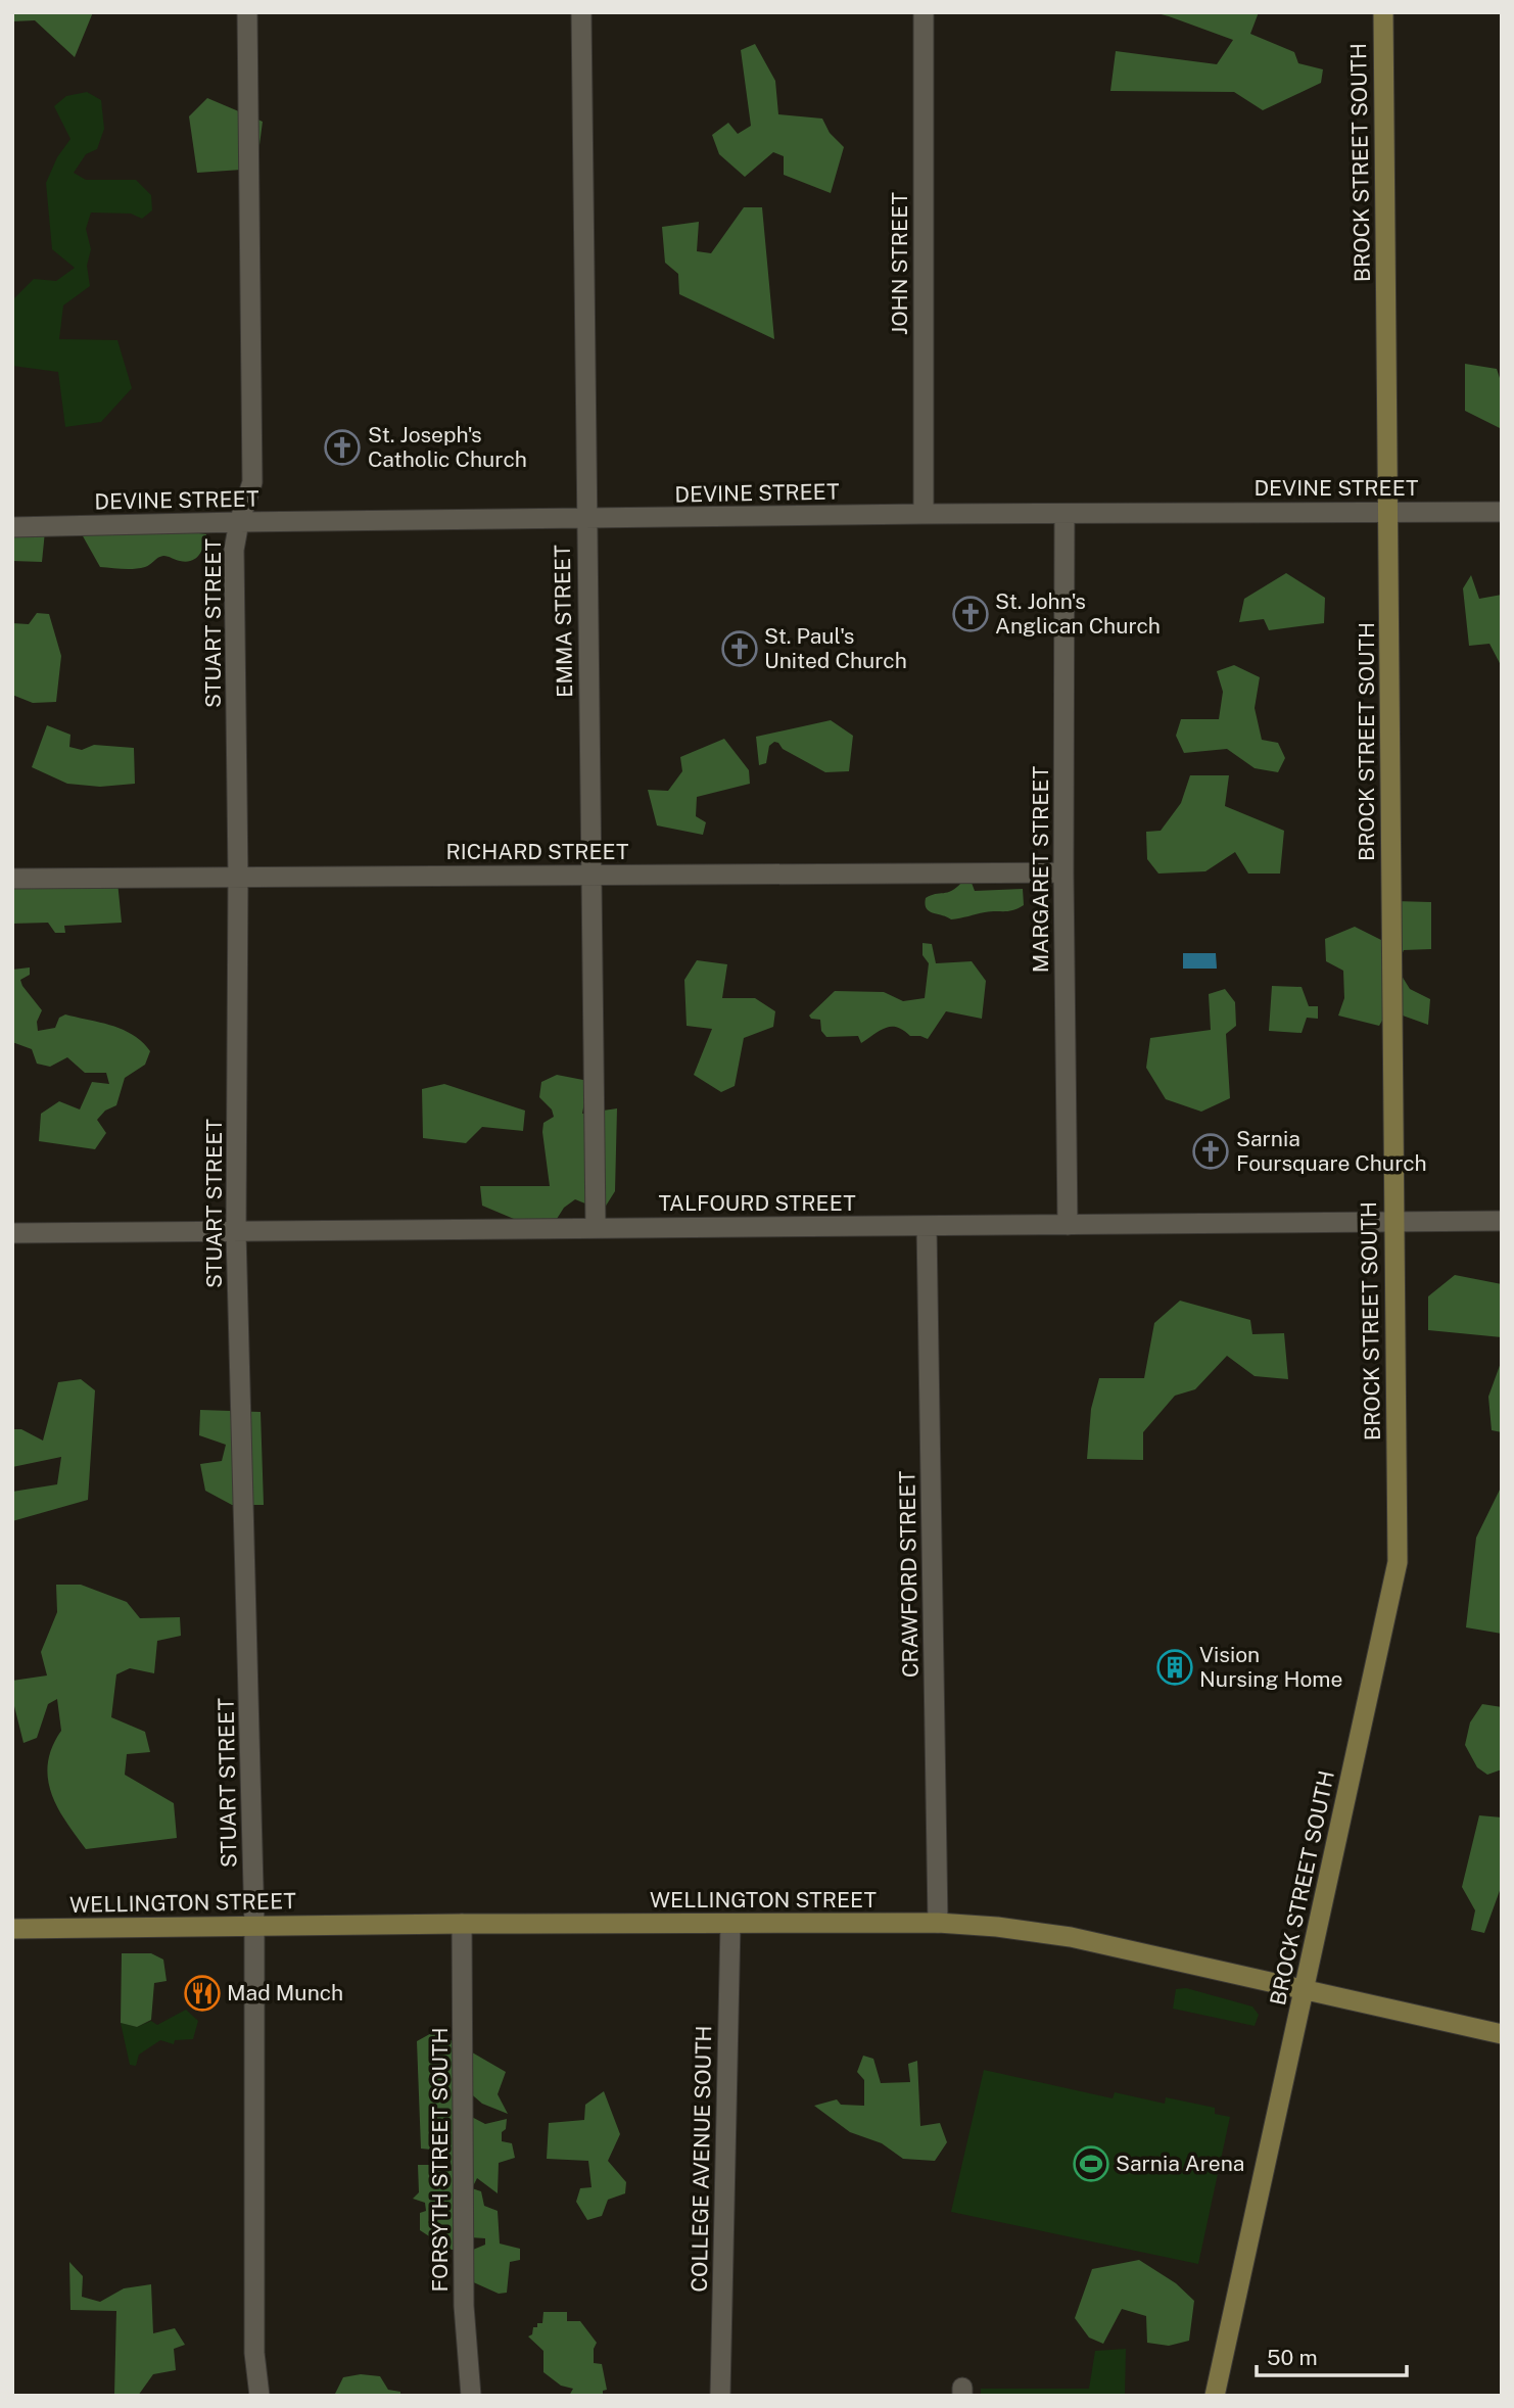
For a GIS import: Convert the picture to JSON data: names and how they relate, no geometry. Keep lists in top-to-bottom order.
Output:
{
  "streets": {
    "main road": ["BROCK STREET SOUTH", "WELLINGTON STREET"],
    "street": [
      "JOHN STREET",
      "DEVINE STREET",
      "EMMA STREET",
      "STUART STREET",
      "RICHARD STREET",
      "MARGARET STREET",
      "TALFOURD STREET",
      "CRAWFORD STREET",
      "COLLEGE AVENUE SOUTH",
      "FORSYTH STREET SOUTH"
    ]
  },
  "crossings": [
    ["BROCK STREET SOUTH", "DEVINE STREET"],
    ["BROCK STREET SOUTH", "TALFOURD STREET"],
    ["BROCK STREET SOUTH", "WELLINGTON STREET"],
    ["JOHN STREET", "DEVINE STREET"],
    ["DEVINE STREET", "EMMA STREET"],
    ["DEVINE STREET", "STUART STREET"],
    ["DEVINE STREET", "MARGARET STREET"],
    ["EMMA STREET", "RICHARD STREET"],
    ["EMMA STREET", "TALFOURD STREET"],
    ["STUART STREET", "RICHARD STREET"],
    ["STUART STREET", "TALFOURD STREET"],
    ["STUART STREET", "WELLINGTON STREET"],
    ["RICHARD STREET", "MARGARET STREET"],
    ["MARGARET STREET", "TALFOURD STREET"],
    ["TALFOURD STREET", "CRAWFORD STREET"],
    ["CRAWFORD STREET", "WELLINGTON STREET"],
    ["WELLINGTON STREET", "COLLEGE AVENUE SOUTH"],
    ["WELLINGTON STREET", "FORSYTH STREET SOUTH"]
  ],
  "places": {
    "church": [
      "St. Joseph's Catholic Church",
      "St. John's Anglican Church",
      "St. Paul's United Church",
      "Sarnia Foursquare Church"
    ],
    "building": ["Vision Nursing Home"],
    "restaurant": ["Mad Munch"],
    "sports": ["Sarnia Arena"]
  },
  "scale_bar": "50 m"
}
